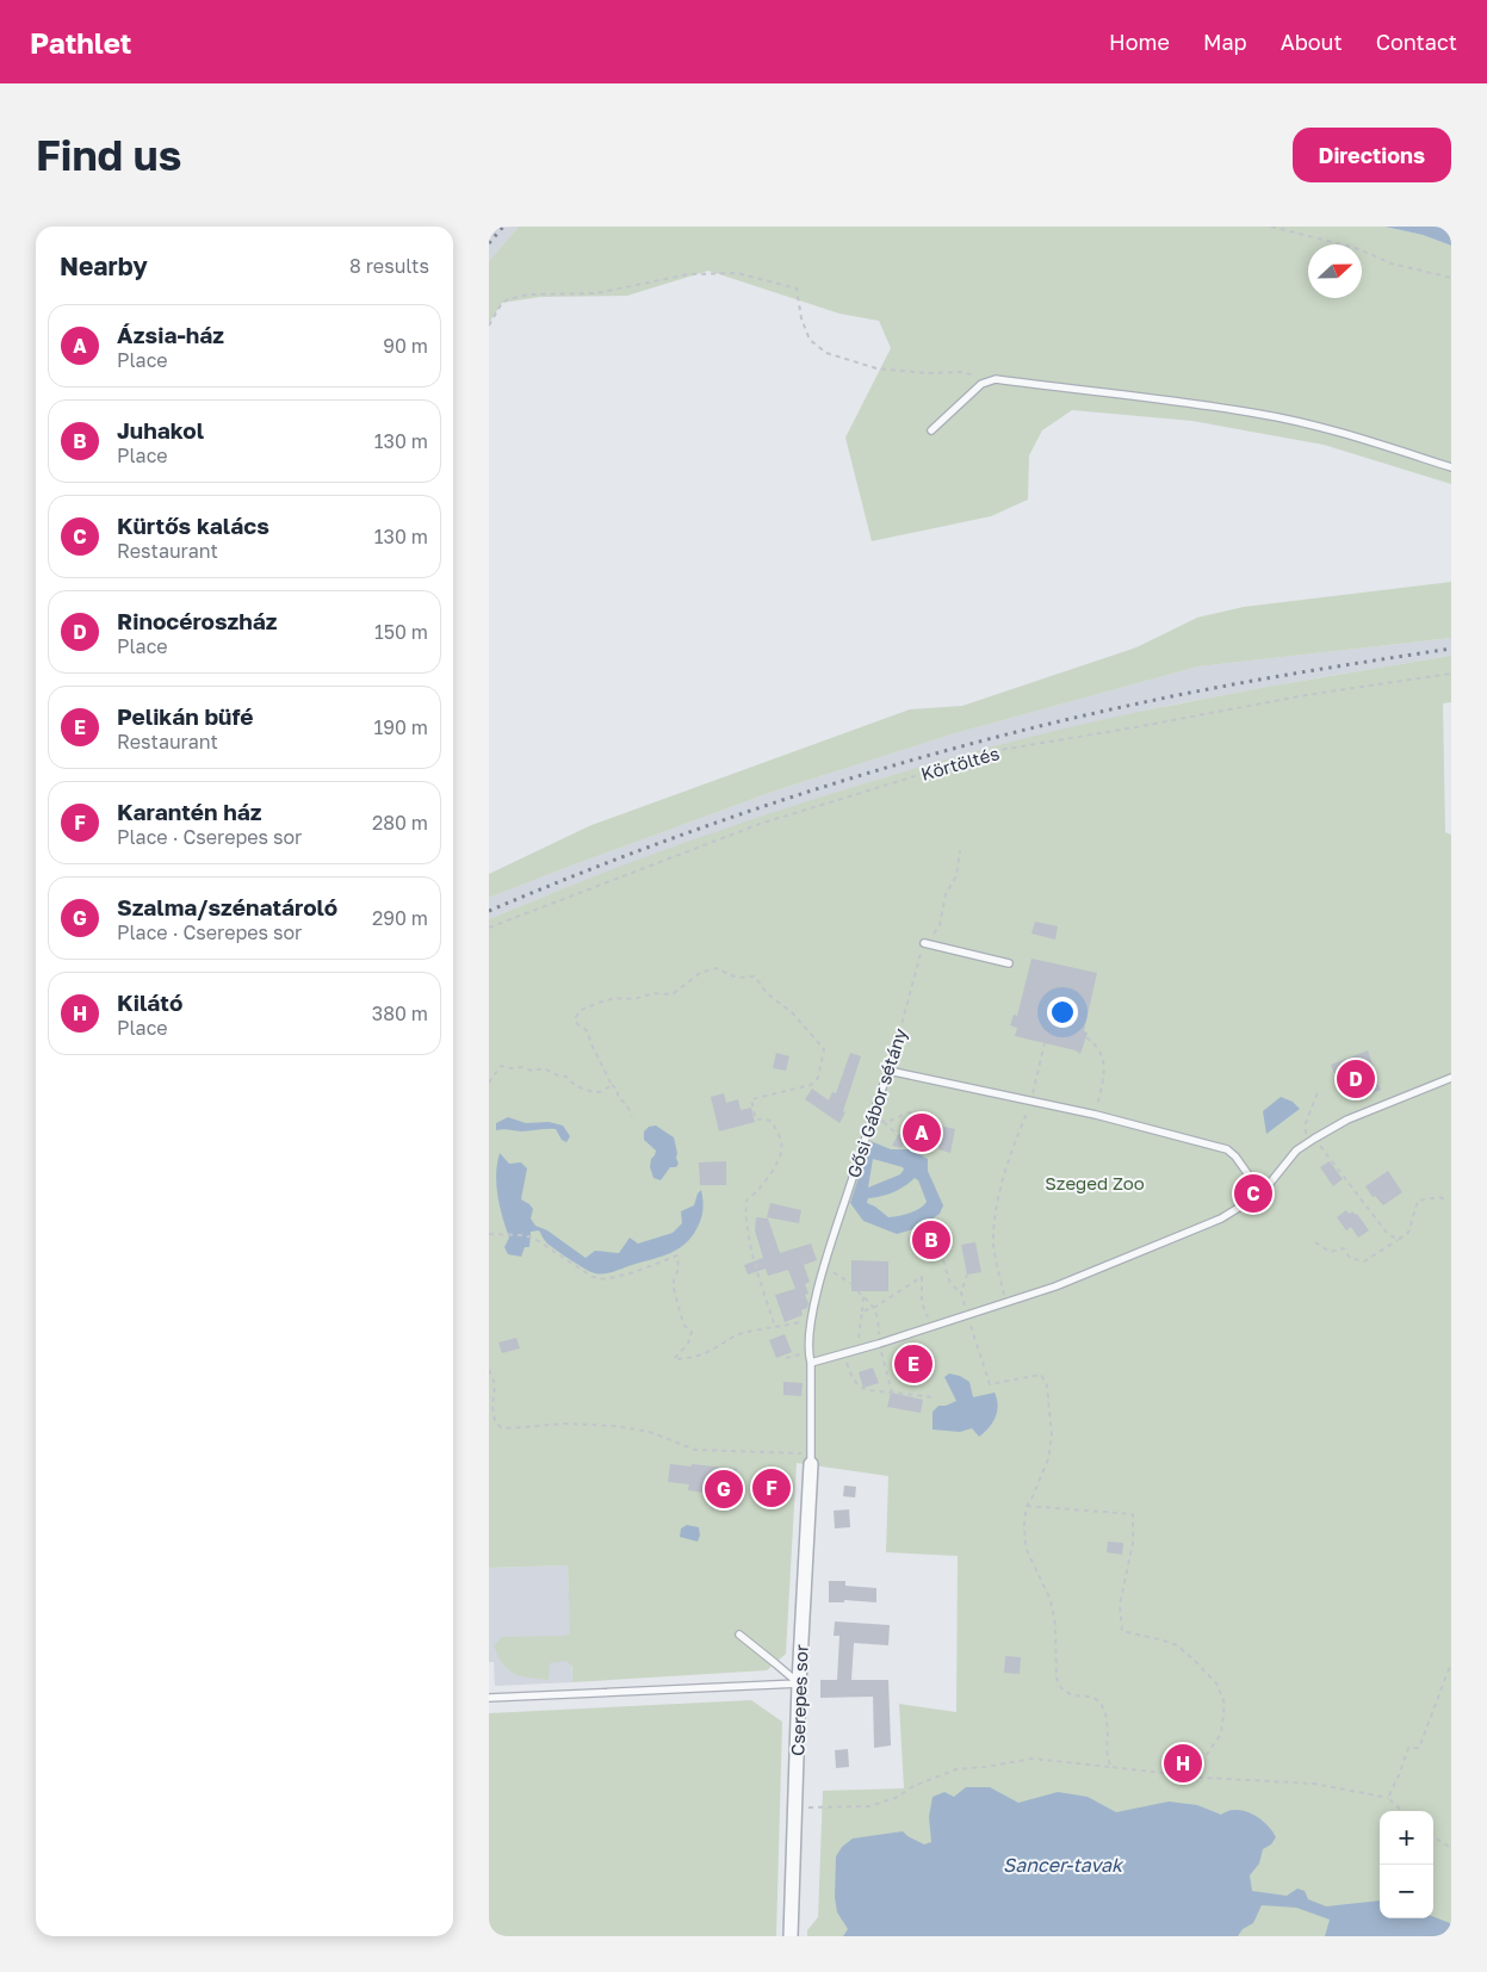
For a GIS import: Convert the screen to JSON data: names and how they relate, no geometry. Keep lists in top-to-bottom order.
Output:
{
  "streets": {
    "street": ["Cserepes sor"],
    "lane": ["Gősi Gábor sétány"],
    "path": ["Körtöltés"]
  },
  "crossings": [
    ["Gősi Gábor sétány", "Cserepes sor"]
  ],
  "water": ["Sancer-tavak"],
  "parks": ["Szeged Zoo"],
  "north": "right",
  "page": {
    "header": "Pathlet",
    "nav": [
      "Home",
      "Map",
      "About",
      "Contact"
    ],
    "buttons": "Directions",
    "title": "Find us",
    "heading": ["Nearby", "8 results"],
    "list": [
      {
        "mark": "A",
        "name": "Ázsia-ház",
        "note": "Place",
        "value": "90 m"
      },
      {
        "mark": "B",
        "name": "Juhakol",
        "note": "Place",
        "value": "130 m"
      },
      {
        "mark": "C",
        "name": "Kürtős kalács",
        "note": "Restaurant",
        "value": "130 m"
      },
      {
        "mark": "D",
        "name": "Rinocéroszház",
        "note": "Place",
        "value": "150 m"
      },
      {
        "mark": "E",
        "name": "Pelikán büfé",
        "note": "Restaurant",
        "value": "190 m"
      },
      {
        "mark": "F",
        "name": "Karantén ház",
        "note": "Place · Cserepes sor",
        "value": "280 m"
      },
      {
        "mark": "G",
        "name": "Szalma/szénatároló",
        "note": "Place · Cserepes sor",
        "value": "290 m"
      },
      {
        "mark": "H",
        "name": "Kilátó",
        "note": "Place",
        "value": "380 m"
      }
    ],
    "pins": [
      "D",
      "A",
      "C",
      "B",
      "E",
      "F",
      "G",
      "H"
    ],
    "map_buttons": ["+", "−"]
  }
}
